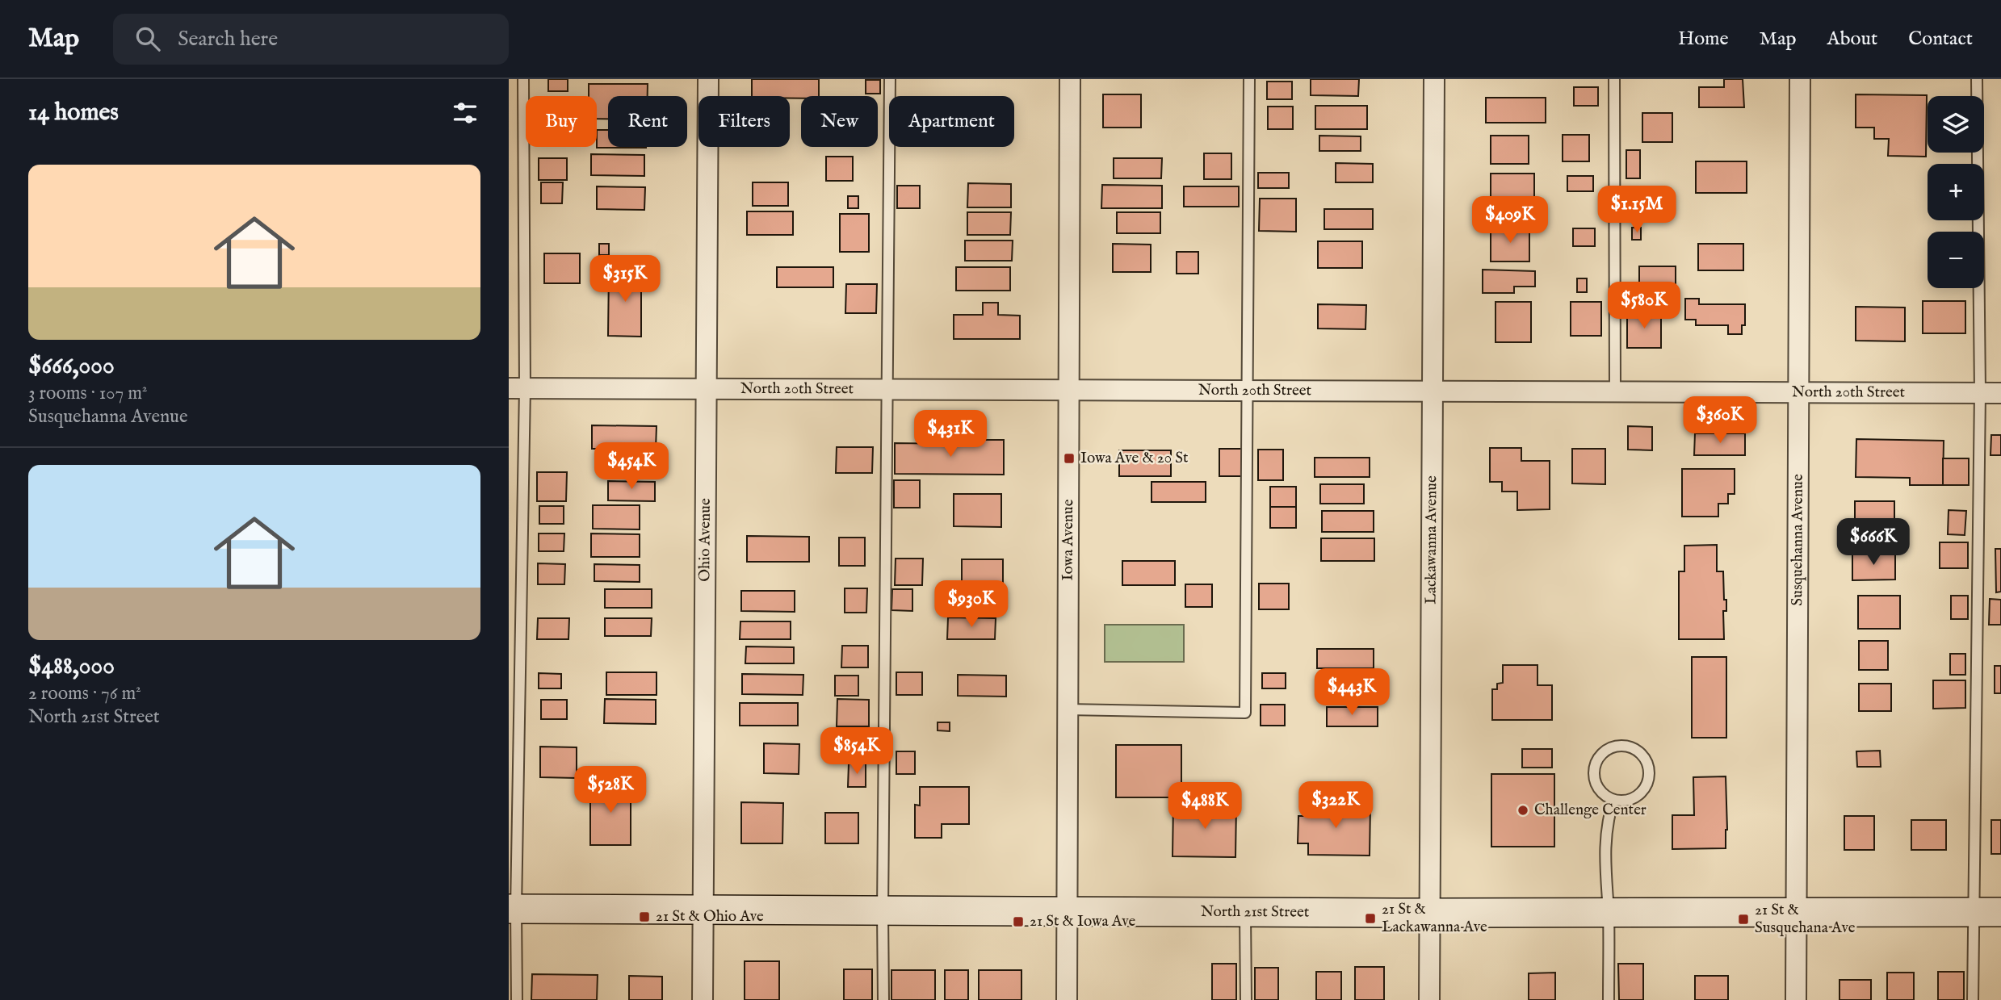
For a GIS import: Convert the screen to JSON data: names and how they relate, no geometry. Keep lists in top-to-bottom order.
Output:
{
  "streets": {
    "street": [
      "North 20th Street",
      "Iowa Avenue",
      "Lackawanna Avenue",
      "Susquehanna Avenue",
      "Ohio Avenue",
      "North 21st Street"
    ]
  },
  "crossings": [
    ["North 20th Street", "Iowa Avenue"],
    ["North 20th Street", "Lackawanna Avenue"],
    ["North 20th Street", "Susquehanna Avenue"],
    ["North 20th Street", "Ohio Avenue"],
    ["Iowa Avenue", "North 21st Street"],
    ["Lackawanna Avenue", "North 21st Street"],
    ["Susquehanna Avenue", "North 21st Street"],
    ["Ohio Avenue", "North 21st Street"]
  ],
  "places": {
    "transit": [
      "Iowa Ave & 20 St",
      "21 St & Ohio Ave",
      "21 St & Lackawanna Ave",
      "21 St & Susquehana Ave",
      "21 St & Iowa Ave"
    ],
    "other": ["Challenge Center"]
  },
  "page": {
    "header": "Map",
    "search": "Search here",
    "nav": [
      "Home",
      "Map",
      "About",
      "Contact"
    ],
    "heading": "14 homes",
    "map_buttons": ["+", "−"],
    "chip": [
      "Buy",
      "Rent",
      "Filters",
      "New",
      "Apartment"
    ],
    "list": [
      {
        "name": "$666,000",
        "note": "3 rooms · 107 m² · Susquehanna Avenue"
      },
      {
        "name": "$488,000",
        "note": "2 rooms · 76 m² · North 21st Street"
      }
    ],
    "price": [
      "$1.15M",
      "$409K",
      "$315K",
      "$580K",
      "$360K",
      "$431K",
      "$454K",
      "$666K",
      "$930K",
      "$443K",
      "$854K",
      "$528K",
      "$322K",
      "$488K"
    ]
  }
}
